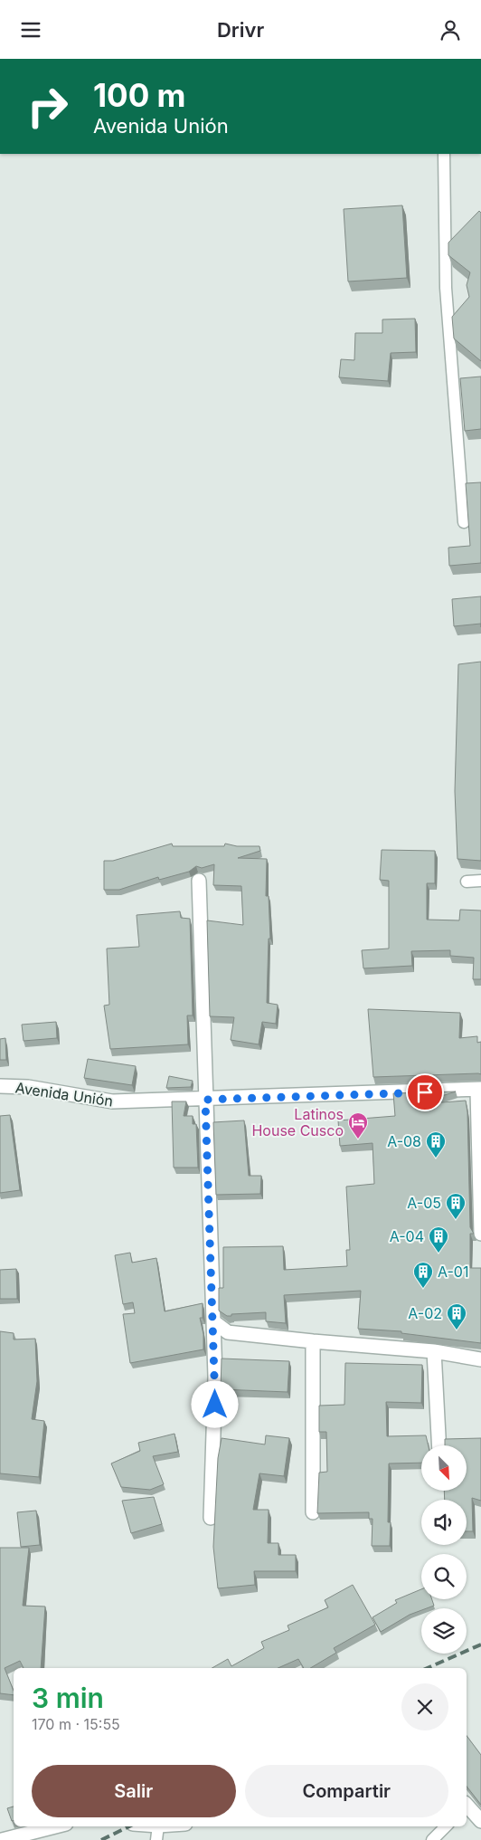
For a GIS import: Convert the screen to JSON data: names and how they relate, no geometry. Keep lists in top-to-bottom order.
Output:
{
  "streets": {
    "street": ["Avenida Unión"]
  },
  "places": {
    "hotel": ["Latinos House Cusco"],
    "building": [
      "A-08",
      "A-05",
      "A-04",
      "A-01",
      "A-02"
    ]
  },
  "north": "bottom right",
  "page": {
    "header": "Drivr",
    "turn": ["100 m", "Avenida Unión"],
    "heading": ["3 min", "170 m · 15:55"],
    "buttons": ["Salir", "Compartir"]
  }
}
